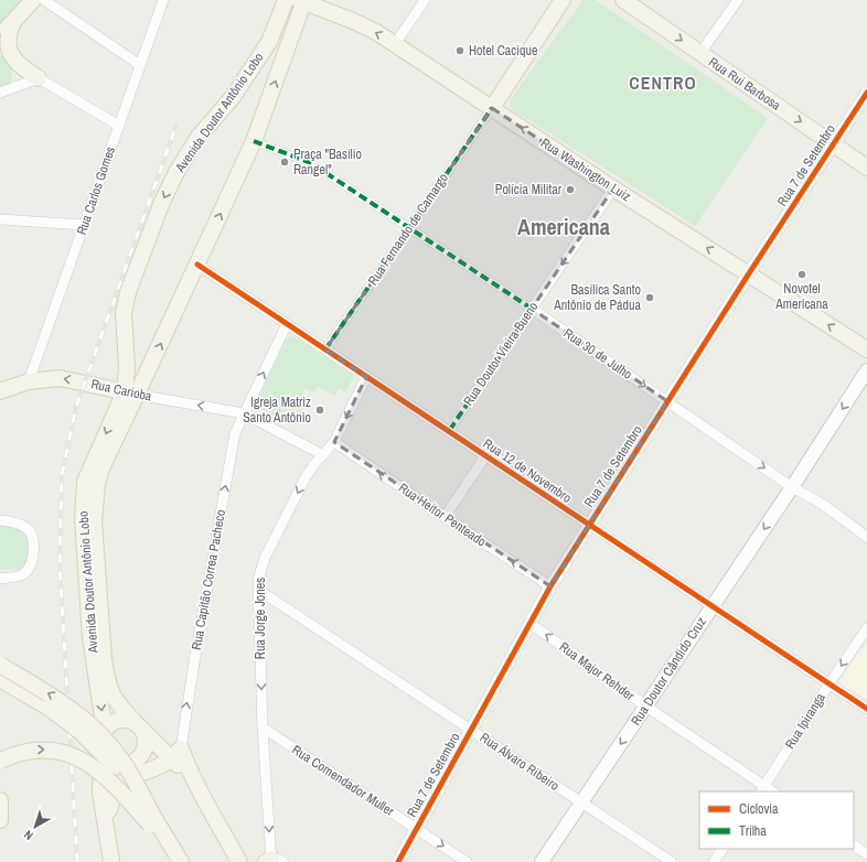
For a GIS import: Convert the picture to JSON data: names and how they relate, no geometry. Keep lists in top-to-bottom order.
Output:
{
  "streets": {
    "main road": [
      "Rua Rui Barbosa",
      "Avenida Doutor Antônio Lobo",
      "Rua Washington Luiz",
      "Rua Carioba",
      "Rua Doutor Cândido Cruz"
    ],
    "street": [
      "Rua 7 de Setembro",
      "Rua Carlos Gomes",
      "Rua Fernando de Camargo",
      "Rua Doutor Vieira Bueno",
      "Rua 30 de Julho",
      "Rua 12 de Novembro",
      "Rua Heitor Penteado",
      "Rua Capitão Correa Pacheco",
      "Rua Jorge Jones",
      "Rua Major Rehder",
      "Rua Ipiranga",
      "Rua Álvaro Ribeiro",
      "Rua Comendador Muller"
    ]
  },
  "crossings": [
    ["Rua Rui Barbosa", "Rua 7 de Setembro"],
    ["Avenida Doutor Antônio Lobo", "Rua Washington Luiz"],
    ["Avenida Doutor Antônio Lobo", "Rua 30 de Julho"],
    ["Avenida Doutor Antônio Lobo", "Rua Carioba"],
    ["Avenida Doutor Antônio Lobo", "Rua 12 de Novembro"],
    ["Avenida Doutor Antônio Lobo", "Rua Capitão Correa Pacheco"],
    ["Rua 7 de Setembro", "Rua Washington Luiz"],
    ["Rua 7 de Setembro", "Rua 30 de Julho"],
    ["Rua 7 de Setembro", "Rua 12 de Novembro"],
    ["Rua 7 de Setembro", "Rua Heitor Penteado"],
    ["Rua 7 de Setembro", "Rua Major Rehder"],
    ["Rua 7 de Setembro", "Rua Álvaro Ribeiro"],
    ["Rua 7 de Setembro", "Rua Comendador Muller"],
    ["Rua Washington Luiz", "Rua Fernando de Camargo"],
    ["Rua Washington Luiz", "Rua Doutor Vieira Bueno"],
    ["Rua Carlos Gomes", "Rua Carioba"],
    ["Rua Fernando de Camargo", "Rua 30 de Julho"],
    ["Rua Fernando de Camargo", "Rua 12 de Novembro"],
    ["Rua Doutor Vieira Bueno", "Rua 30 de Julho"],
    ["Rua Doutor Vieira Bueno", "Rua 12 de Novembro"],
    ["Rua 30 de Julho", "Rua Doutor Cândido Cruz"],
    ["Rua Carioba", "Rua Capitão Correa Pacheco"],
    ["Rua Carioba", "Rua Jorge Jones"],
    ["Rua 12 de Novembro", "Rua Capitão Correa Pacheco"],
    ["Rua 12 de Novembro", "Rua Jorge Jones"],
    ["Rua 12 de Novembro", "Rua Doutor Cândido Cruz"],
    ["Rua 12 de Novembro", "Rua Ipiranga"],
    ["Rua Heitor Penteado", "Rua Jorge Jones"],
    ["Rua Jorge Jones", "Rua Álvaro Ribeiro"],
    ["Rua Jorge Jones", "Rua Comendador Muller"],
    ["Rua Major Rehder", "Rua Doutor Cândido Cruz"],
    ["Rua Major Rehder", "Rua Ipiranga"],
    ["Rua Doutor Cândido Cruz", "Rua Álvaro Ribeiro"]
  ],
  "one_way": [
    "Rua Rui Barbosa",
    "Rua Washington Luiz",
    "Rua Doutor Vieira Bueno",
    "Rua 30 de Julho",
    "Rua Carioba",
    "Rua Heitor Penteado",
    "Rua Capitão Correa Pacheco",
    "Rua Jorge Jones",
    "Rua Major Rehder",
    "Rua Doutor Cândido Cruz"
  ],
  "districts": ["CENTRO", "Americana"],
  "places": [
    "Hotel Cacique",
    "Praça \"Basílio Rangel\"",
    "Polícia Militar",
    "Novotel Americana",
    "Basílica Santo Antônio de Pádua",
    "Igreja Matriz Santo Antônio"
  ],
  "legend": ["Ciclovia", "Trilha"],
  "north": "bottom left"
}
